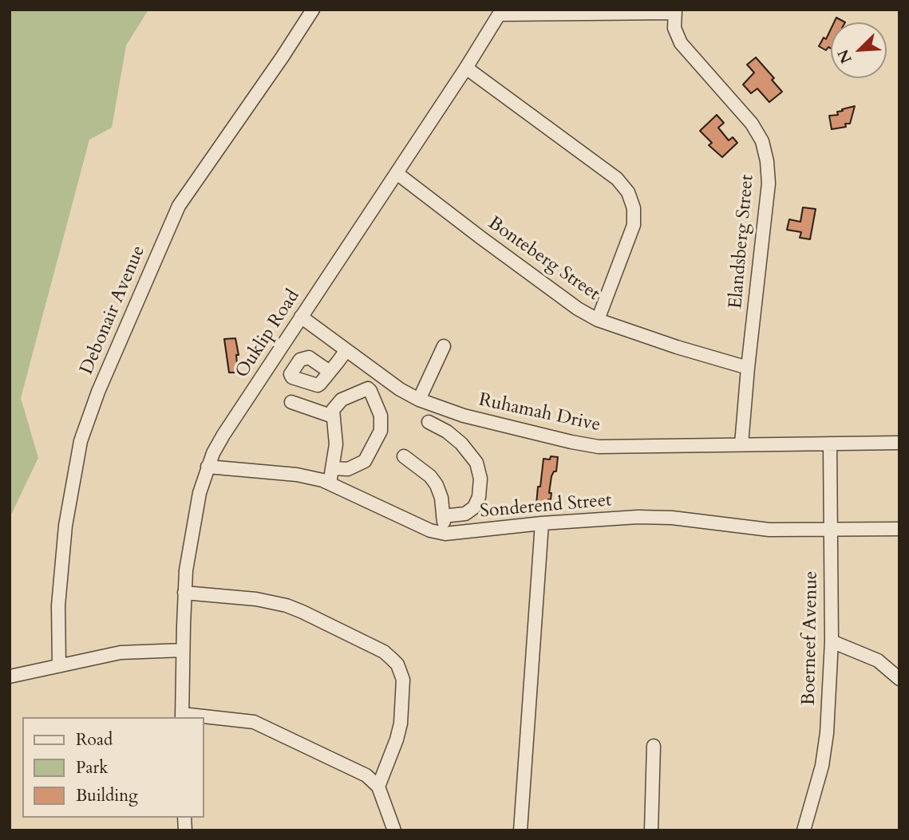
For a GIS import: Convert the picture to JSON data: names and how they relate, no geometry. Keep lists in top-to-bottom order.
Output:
{
  "streets": {
    "street": [
      "Elandsberg Street",
      "Bonteberg Street",
      "Debonair Avenue",
      "Ouklip Road",
      "Ruhamah Drive",
      "Sonderend Street",
      "Boerneef Avenue"
    ]
  },
  "crossings": [
    ["Elandsberg Street", "Bonteberg Street"],
    ["Elandsberg Street", "Ouklip Road"],
    ["Elandsberg Street", "Ruhamah Drive"],
    ["Bonteberg Street", "Ouklip Road"],
    ["Ouklip Road", "Ruhamah Drive"],
    ["Ouklip Road", "Sonderend Street"],
    ["Ruhamah Drive", "Boerneef Avenue"],
    ["Sonderend Street", "Boerneef Avenue"]
  ],
  "legend": ["Road", "Park", "Building"],
  "north": "bottom left"
}
